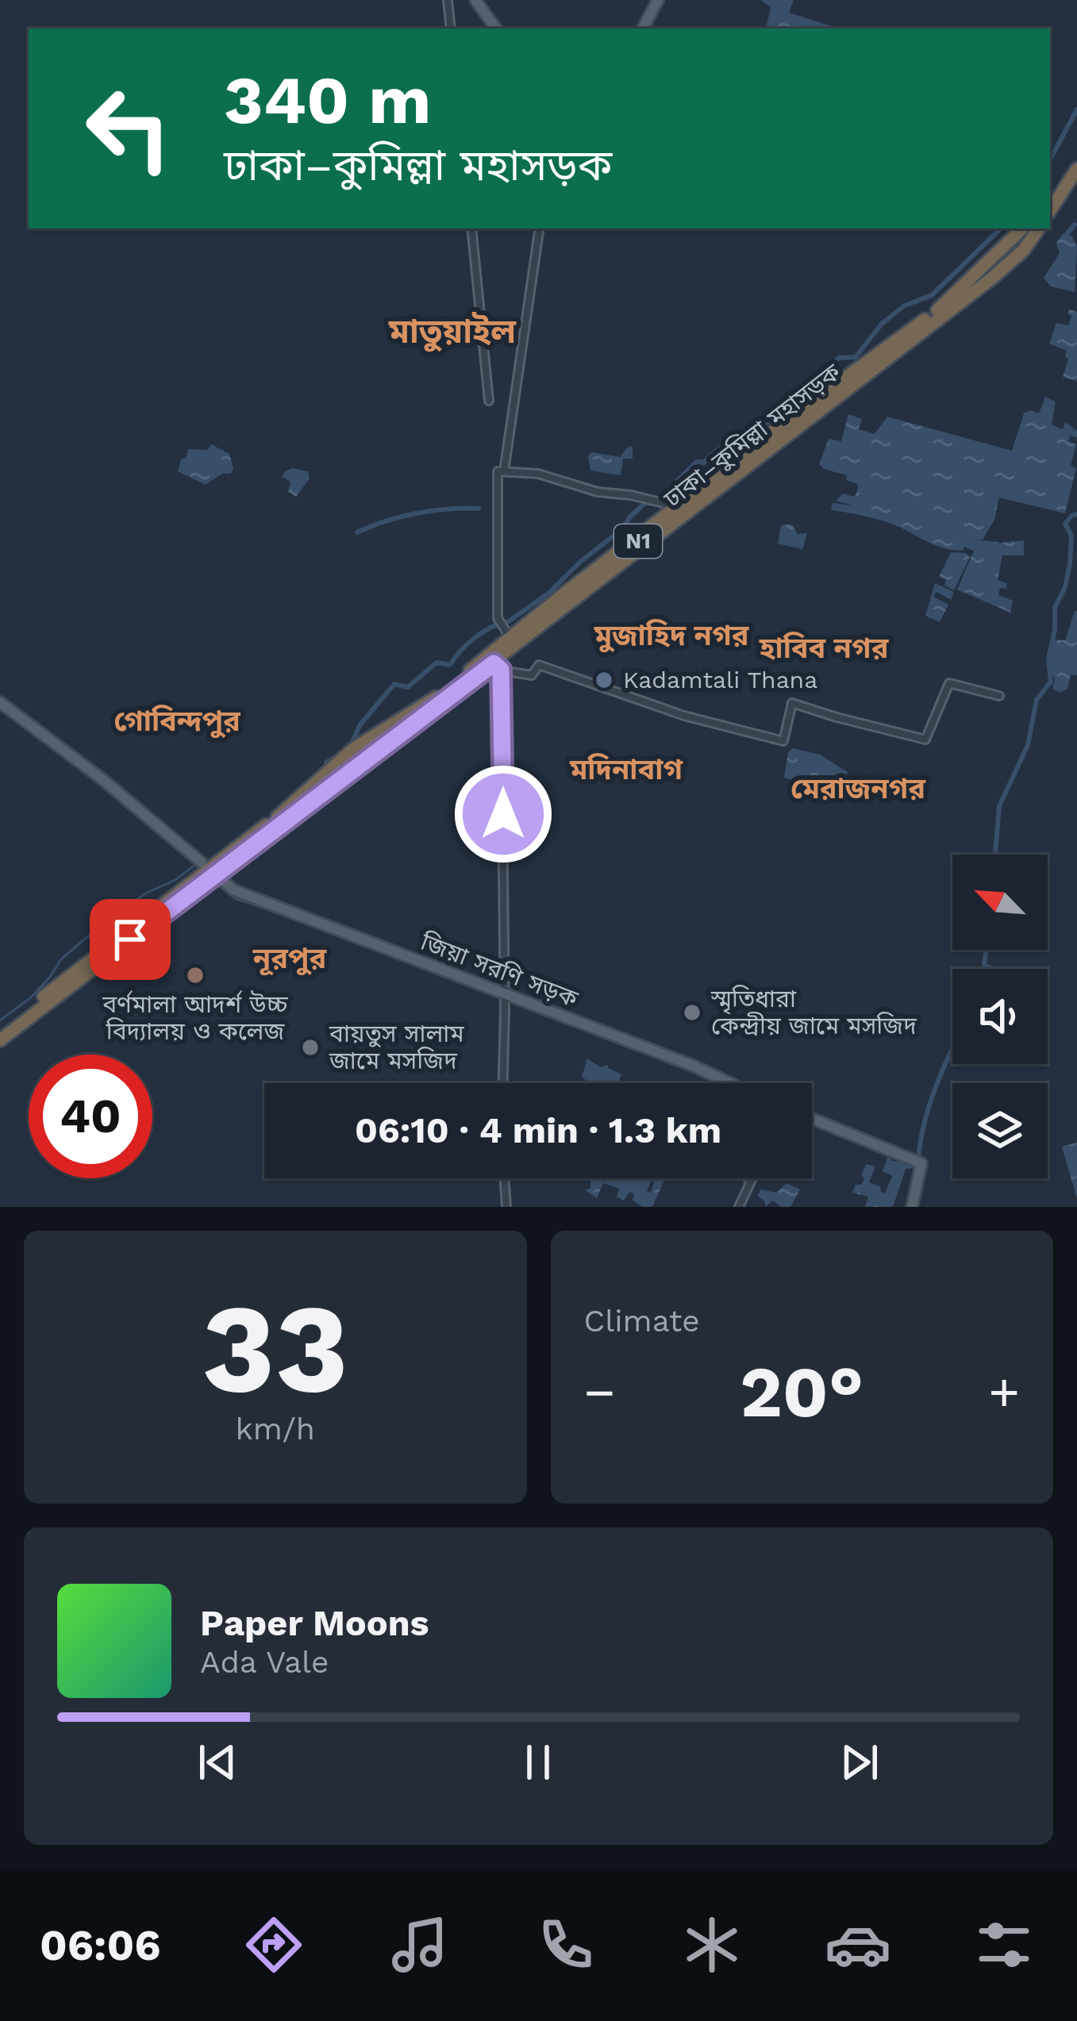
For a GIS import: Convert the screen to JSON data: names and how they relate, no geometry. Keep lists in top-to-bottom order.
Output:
{
  "streets": {
    "highway": ["ঢাকা–কুমিল্লা মহাসড়ক", "N1"],
    "main road": ["জিয়া সরণি সড়ক"]
  },
  "districts": [
    "মাতুয়াইল",
    "মুজাহিদ নগর",
    "হাবিব নগর",
    "গোবিন্দপুর",
    "মদিনাবাগ",
    "মেরাজনগর",
    "নূরপুর"
  ],
  "places": [
    "Kadamtali Thana",
    "বর্ণমালা আদর্শ উচ্চ বিদ্যালয় ও কলেজ",
    "স্মৃতিধারা কেন্দ্রীয় জামে মসজিদ",
    "বায়তুস সালাম জামে মসজিদ"
  ],
  "north": "top left",
  "page": {
    "turn": ["340 m", "ঢাকা–কুমিল্লা মহাসড়ক"],
    "limit": "40",
    "trip": "06:10 · 4 min · 1.3 km",
    "tile": [
      ["33", "km/h"],
      "Climate"
    ],
    "heat": ["−", "20°", "+"],
    "song": ["Paper Moons", "Ada Vale"],
    "tabs": "06:06"
  }
}
